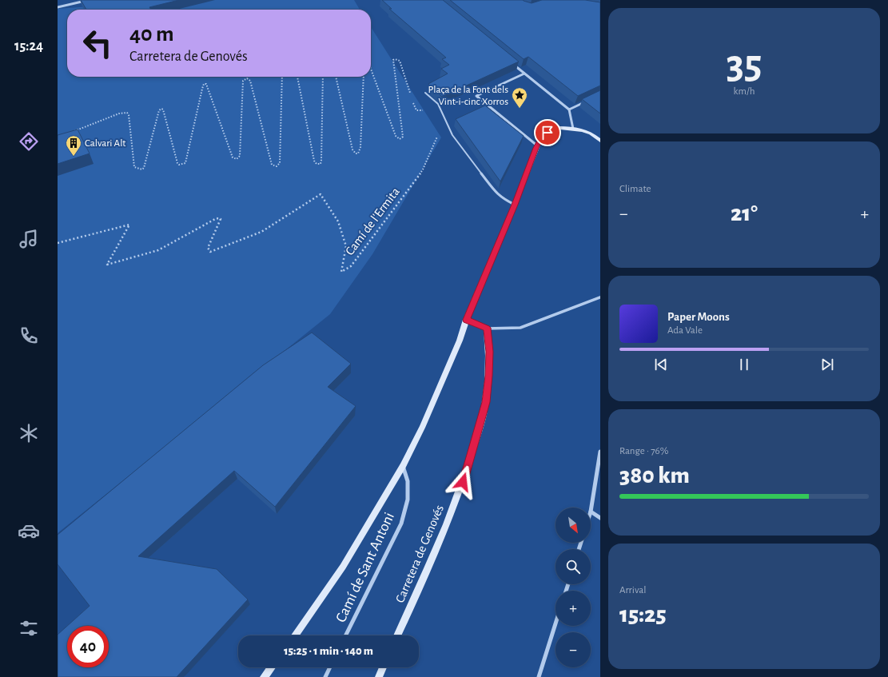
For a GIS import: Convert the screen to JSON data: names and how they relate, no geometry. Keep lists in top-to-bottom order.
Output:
{
  "streets": {
    "main road": ["Carretera de Genovés"],
    "street": ["Camí de Sant Antoni"],
    "path": ["Camí de l'Ermita"]
  },
  "places": {
    "place": ["Plaça de la Font dels Vint-i-cinc Xorros"],
    "building": ["Calvari Alt"]
  },
  "north": "bottom right",
  "page": {
    "tabs": "15:24",
    "tile": [
      ["35", "km/h"],
      "Climate",
      ["Range · 76%", "380 km"],
      ["Arrival", "15:25"]
    ],
    "turn": ["40 m", "Carretera de Genovés"],
    "heat": ["−", "21°", "+"],
    "song": ["Paper Moons", "Ada Vale"],
    "map_buttons": ["+", "−"],
    "limit": "40",
    "trip": "15:25 · 1 min · 140 m"
  }
}
